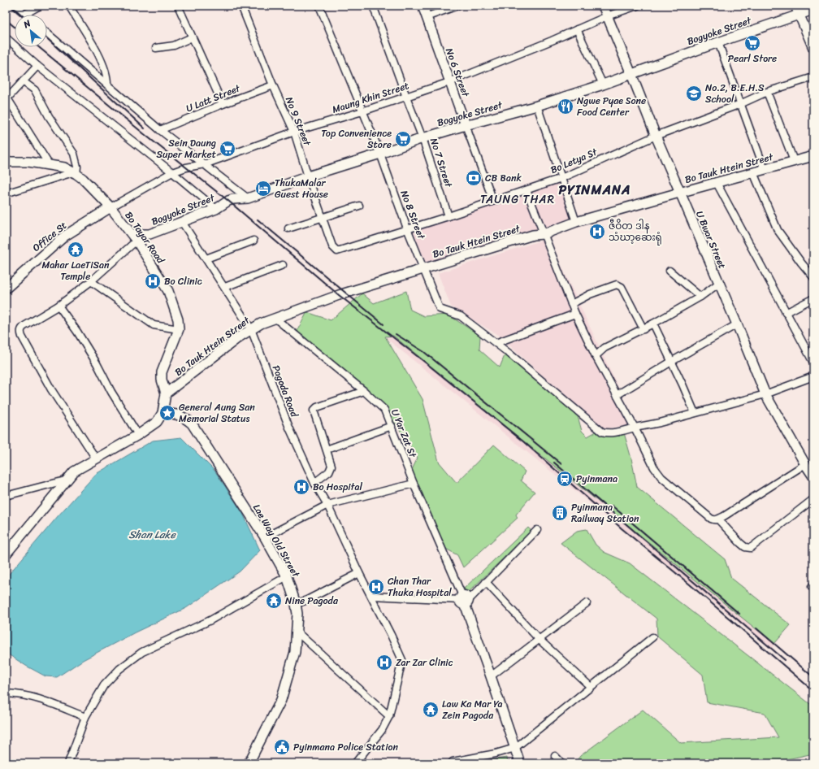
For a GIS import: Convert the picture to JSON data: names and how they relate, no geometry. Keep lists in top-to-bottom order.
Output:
{
  "streets": {
    "street": [
      "Bogyoke Street",
      "No 6 Street",
      "Maung Khin Street",
      "U Latt Street",
      "No 9 Street",
      "Bo Letya St",
      "No 7 Street",
      "Bo Tauk Htein Street",
      "No 8 Street",
      "Office St",
      "Bo Tayar Road",
      "U Bwar Street",
      "Pagoda Road",
      "U Yar Zat St",
      "Lae Way Old Street"
    ]
  },
  "crossings": [
    ["Bogyoke Street", "No 6 Street"],
    ["Bogyoke Street", "No 9 Street"],
    ["Bogyoke Street", "No 7 Street"],
    ["Bogyoke Street", "No 8 Street"],
    ["Bogyoke Street", "Bo Tayar Road"],
    ["Bogyoke Street", "U Bwar Street"],
    ["Bogyoke Street", "Pagoda Road"],
    ["No 6 Street", "Maung Khin Street"],
    ["No 6 Street", "Bo Letya St"],
    ["Maung Khin Street", "No 9 Street"],
    ["Maung Khin Street", "No 7 Street"],
    ["Maung Khin Street", "No 8 Street"],
    ["Maung Khin Street", "Office St"],
    ["Maung Khin Street", "Bo Tayar Road"],
    ["Maung Khin Street", "U Bwar Street"],
    ["U Latt Street", "No 9 Street"],
    ["No 9 Street", "Bo Letya St"],
    ["Bo Letya St", "No 7 Street"],
    ["Bo Letya St", "No 8 Street"],
    ["Bo Letya St", "U Bwar Street"],
    ["Bo Tauk Htein Street", "No 8 Street"],
    ["Bo Tauk Htein Street", "U Bwar Street"],
    ["Bo Tauk Htein Street", "Pagoda Road"],
    ["Bo Tauk Htein Street", "U Yar Zat St"],
    ["No 8 Street", "U Bwar Street"],
    ["Office St", "Bo Tayar Road"]
  ],
  "districts": ["PYINMANA", "TAUNG THAR"],
  "water": ["Shan Lake"],
  "places": {
    "supermarket": ["Pearl Store", "Top Convenience Store", "Sein Daung Super Market"],
    "school or university": ["No.2, B.E.H.S School"],
    "restaurant": ["Ngwe Pyae Sone Food Center"],
    "bank": ["CB Bank"],
    "hotel": ["ThukaMalar Guest House"],
    "hospital": [
      "ဇီဝိတ ဒါန သံဃာ့ဆေးရုံ",
      "Bo Clinic",
      "Bo Hospital",
      "Chan Thar Thuka Hospital",
      "Zar Zar Clinic"
    ],
    "temple": ["Mahar LaeTiSan Temple", "Nine Pagoda", "Law Ka Mar Ya Zein Pagoda"],
    "place": ["General Aung San Memorial Status"],
    "station": ["Pyinmana"],
    "building": ["Pyinmana Railway Station"],
    "public building": ["Pyinmana Police Station"]
  },
  "north": "top left"
}
